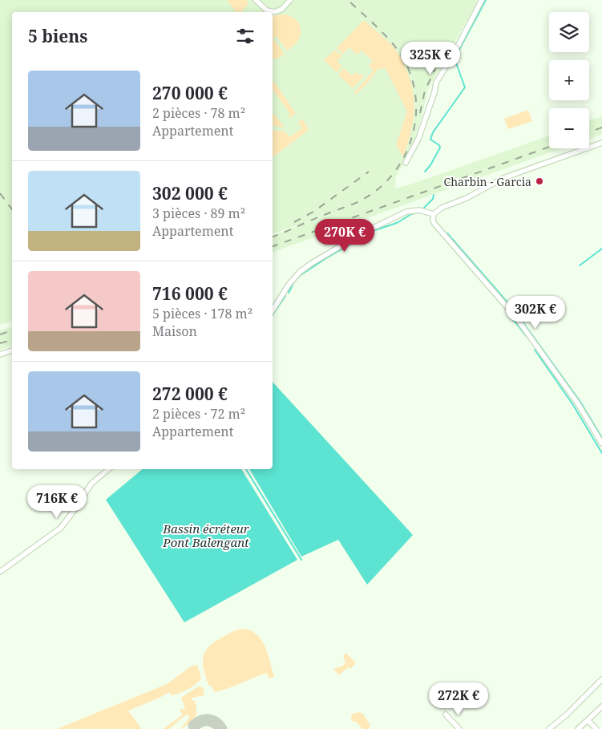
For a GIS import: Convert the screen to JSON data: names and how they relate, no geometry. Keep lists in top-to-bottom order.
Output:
{
  "water": ["Bassin écréteur Pont Balengant"],
  "places": ["Charbin - Garcia"],
  "page": {
    "map_buttons": ["+", "−"],
    "heading": "5 biens",
    "price": [
      "325K €",
      "270K €",
      "302K €",
      "716K €",
      "272K €"
    ],
    "list": [
      {
        "name": "270 000 €",
        "note": "2 pièces · 78 m² · Appartement"
      },
      {
        "name": "302 000 €",
        "note": "3 pièces · 89 m² · Appartement"
      },
      {
        "name": "716 000 €",
        "note": "5 pièces · 178 m² · Maison"
      },
      {
        "name": "272 000 €",
        "note": "2 pièces · 72 m² · Appartement"
      }
    ]
  }
}
